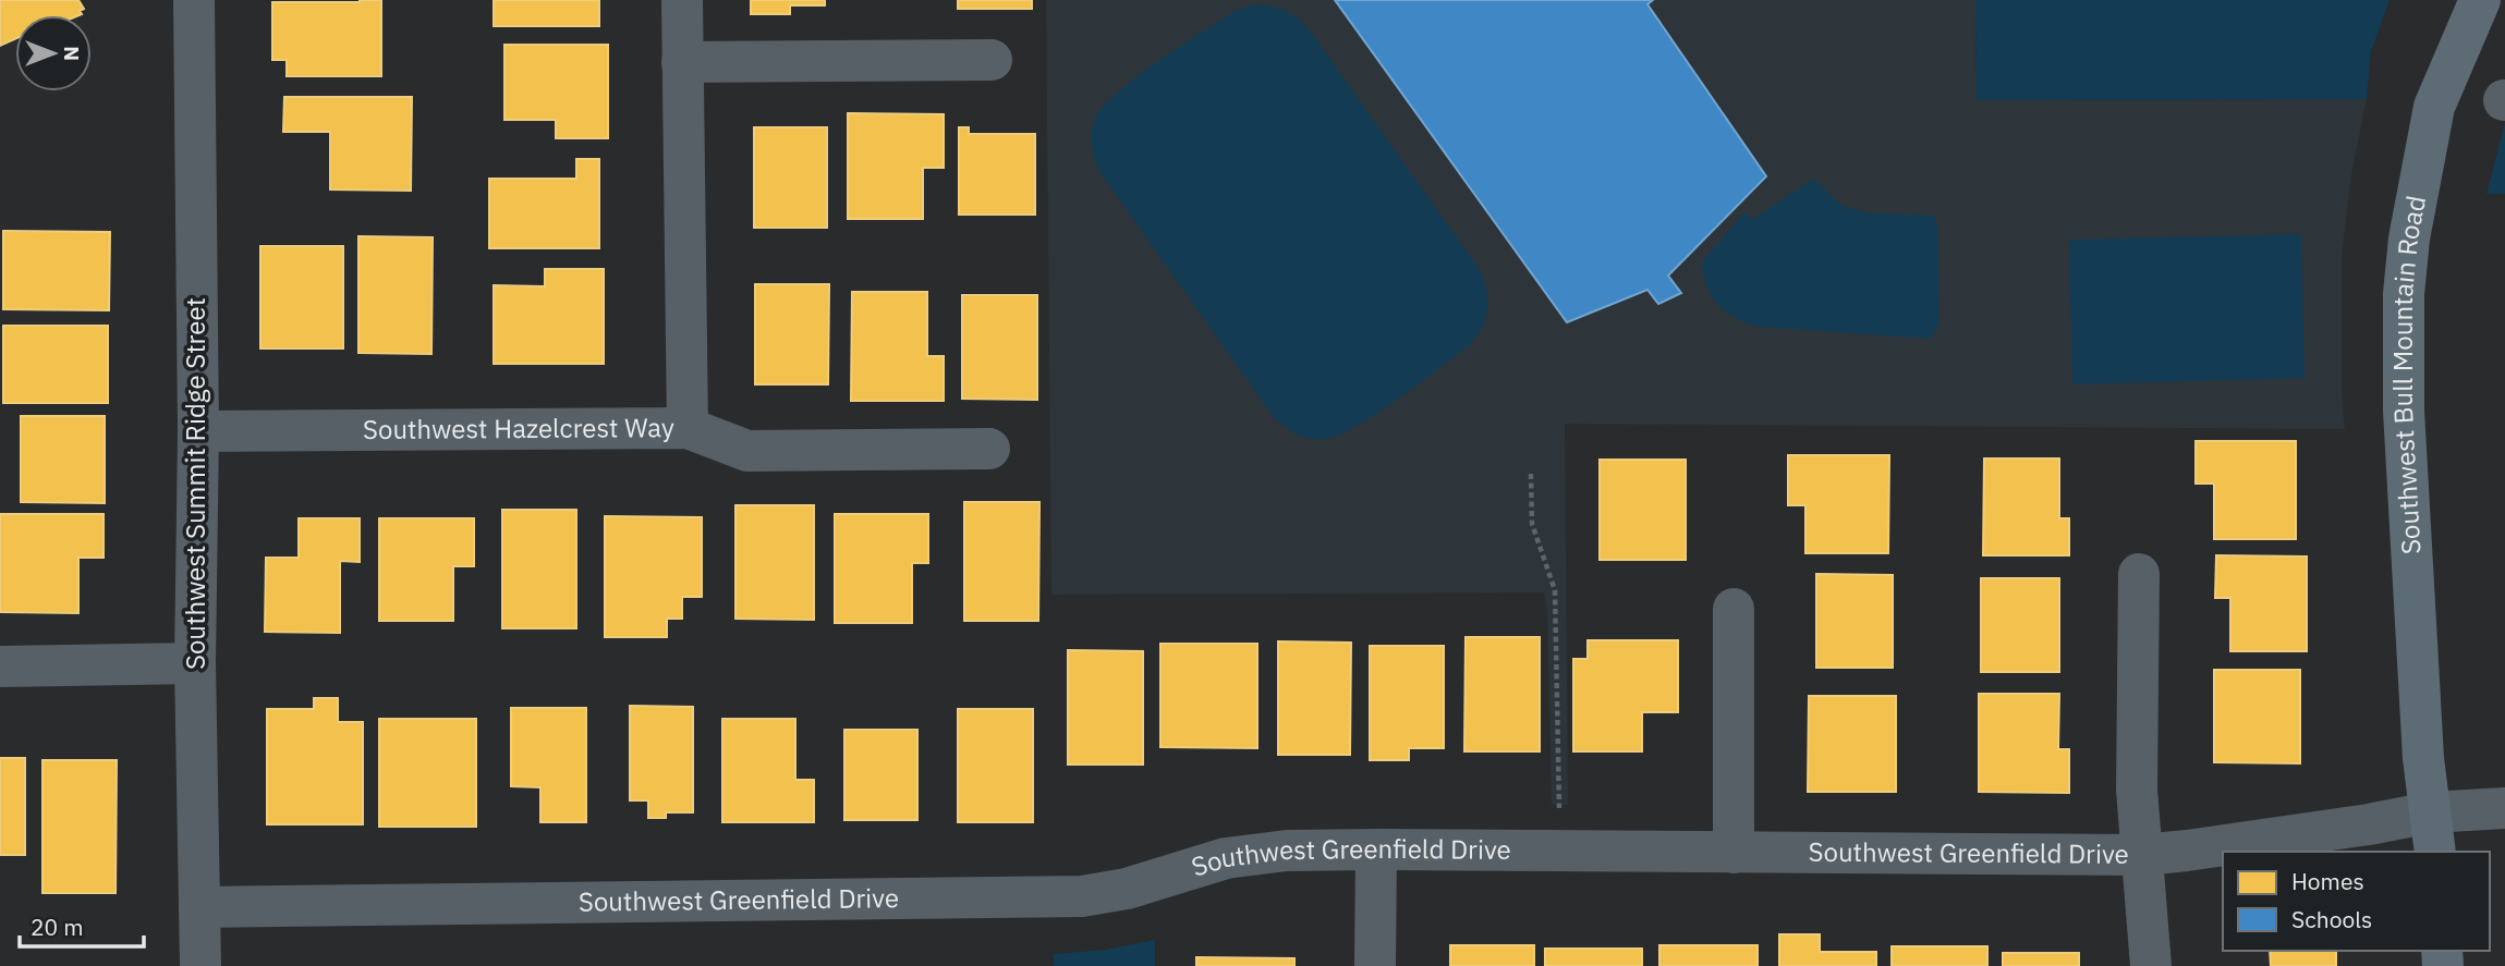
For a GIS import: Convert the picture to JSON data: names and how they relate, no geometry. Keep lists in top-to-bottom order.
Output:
{
  "streets": {
    "main road": ["Southwest Bull Mountain Road"],
    "street": ["Southwest Hazelcrest Way", "Southwest Summit Ridge Street", "Southwest Greenfield Drive"]
  },
  "crossings": [
    ["Southwest Bull Mountain Road", "Southwest Greenfield Drive"],
    ["Southwest Hazelcrest Way", "Southwest Summit Ridge Street"],
    ["Southwest Summit Ridge Street", "Southwest Greenfield Drive"]
  ],
  "legend": ["Homes", "Schools"],
  "scale_bar": "20 m",
  "north": "right"
}
